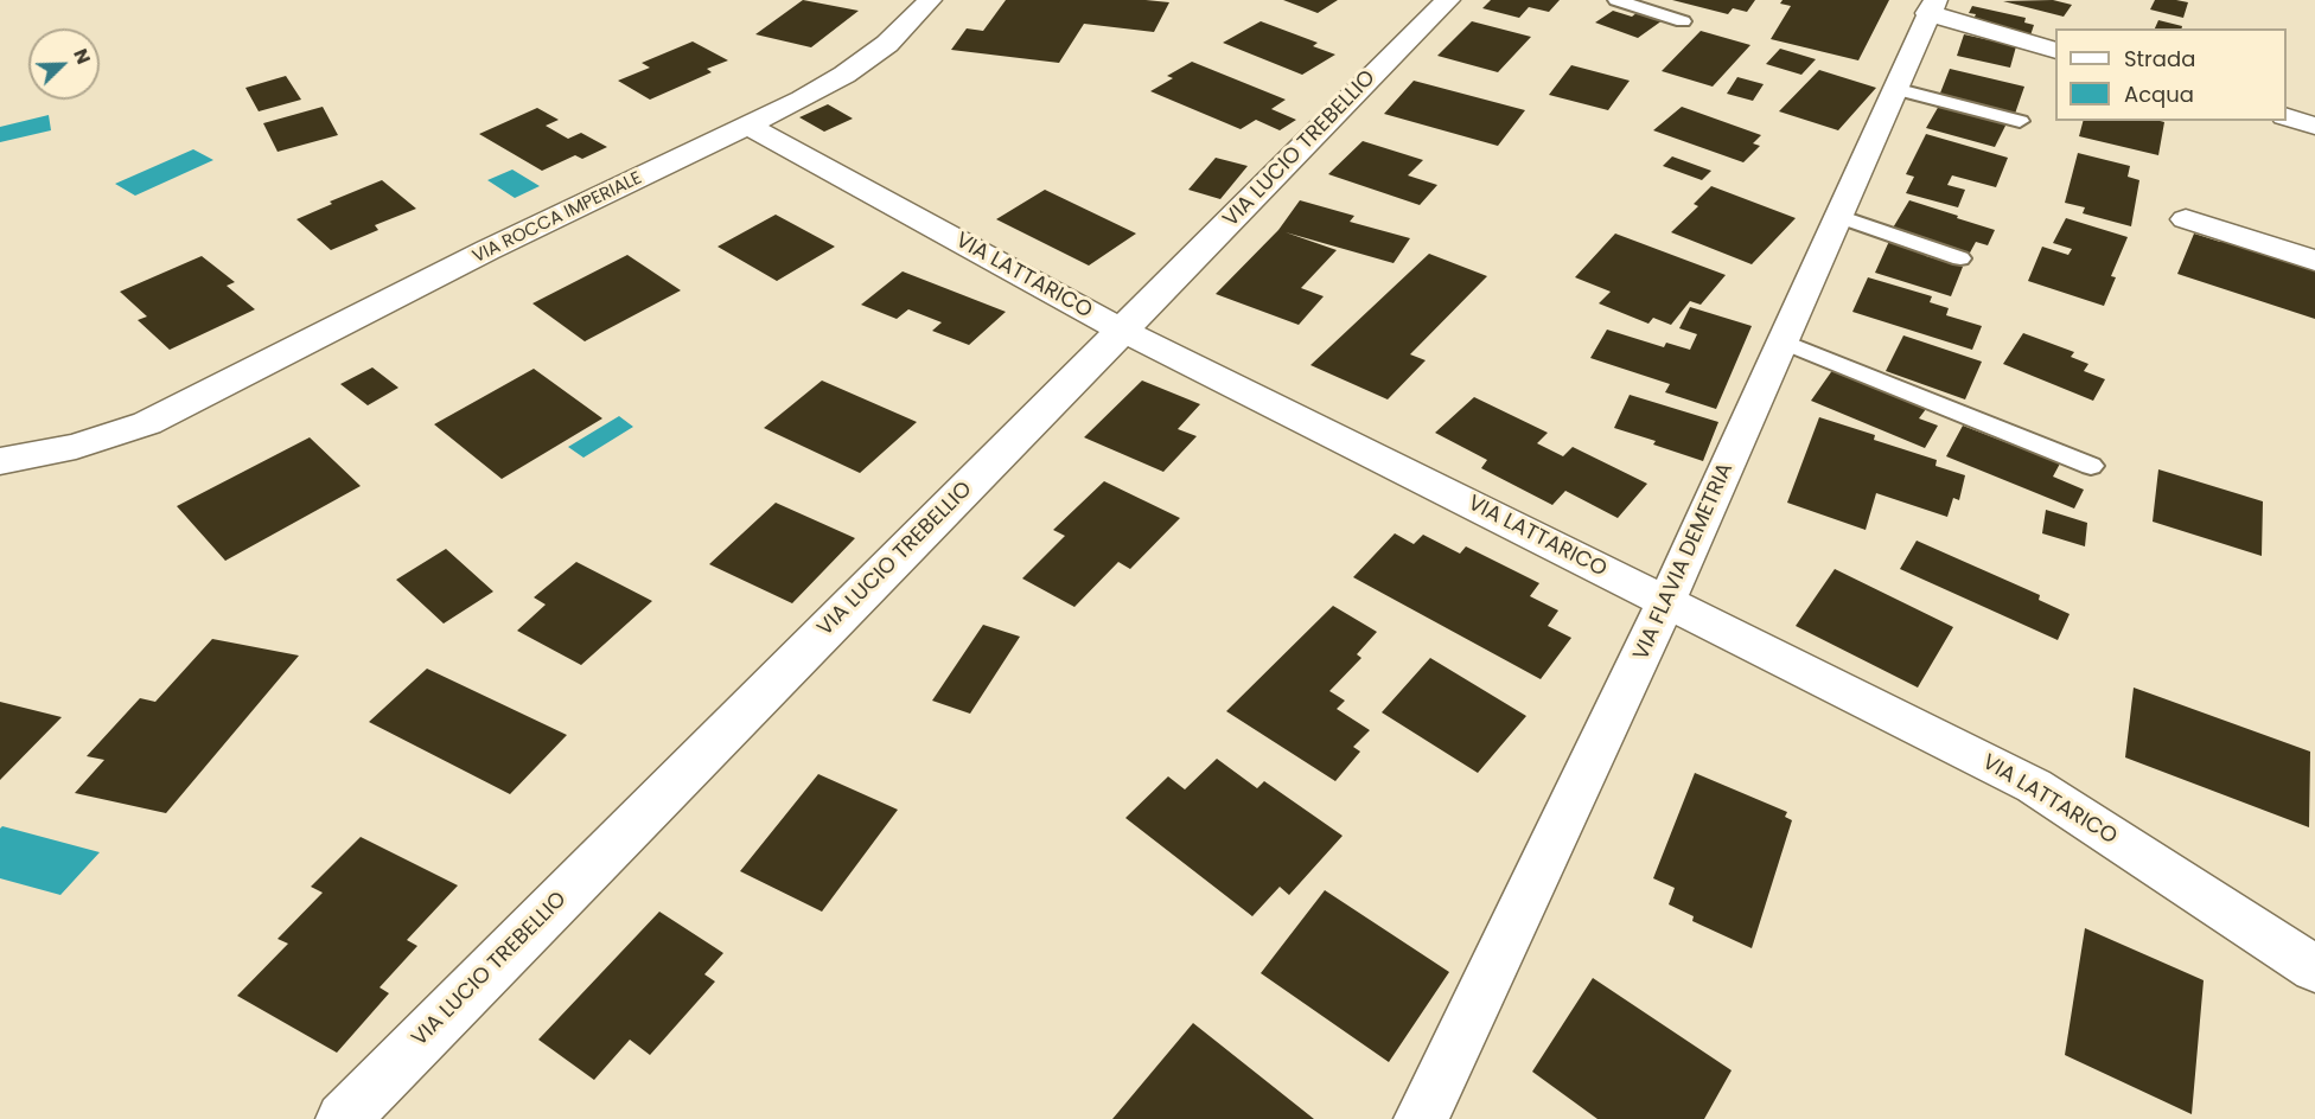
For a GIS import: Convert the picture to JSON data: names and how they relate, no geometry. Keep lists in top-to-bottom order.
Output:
{
  "streets": {
    "street": [
      "VIA LUCIO TREBELLIO",
      "VIA ROCCA IMPERIALE",
      "VIA LATTARICO",
      "VIA FLAVIA DEMETRIA"
    ]
  },
  "crossings": [
    ["VIA LUCIO TREBELLIO", "VIA LATTARICO"],
    ["VIA ROCCA IMPERIALE", "VIA LATTARICO"],
    ["VIA LATTARICO", "VIA FLAVIA DEMETRIA"]
  ],
  "legend": ["Strada", "Acqua"],
  "north": "top right"
}
